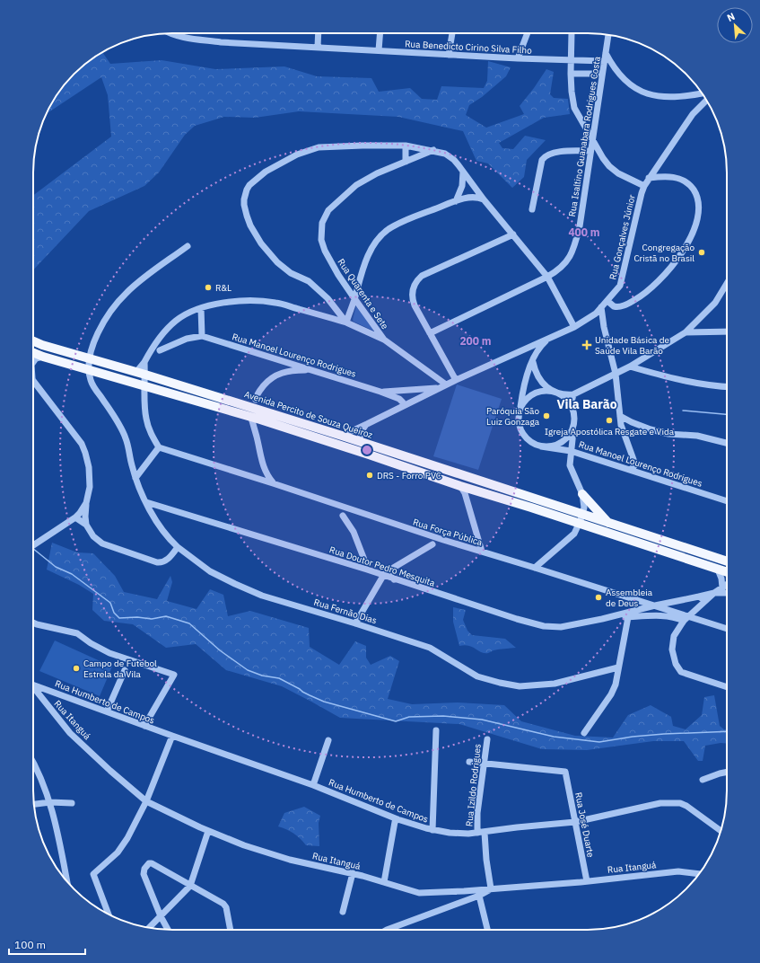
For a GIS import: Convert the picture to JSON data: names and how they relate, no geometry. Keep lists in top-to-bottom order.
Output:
{
  "streets": {
    "main road": ["Avenida Percito de Souza Queiroz"],
    "street": [
      "Rua Benedicto Cirino Silva Filho",
      "Rua Isaltino Guanabara Rodrigues Costa",
      "Rua Gonçalves Júnior",
      "Rua Quarenta e Sete",
      "Rua Manoel Lourenço Rodrigues",
      "Rua Força Pública",
      "Rua Doutor Pedro Mesquita",
      "Rua Fernão Dias",
      "Rua Humberto de Campos",
      "Rua Itanguá",
      "Rua Izildo Rodrigues",
      "Rua José Duarte"
    ]
  },
  "crossings": [
    ["Rua Benedicto Cirino Silva Filho", "Rua Isaltino Guanabara Rodrigues Costa"],
    ["Rua Gonçalves Júnior", "Rua Manoel Lourenço Rodrigues"],
    ["Rua Gonçalves Júnior", "Avenida Percito de Souza Queiroz"],
    ["Rua Humberto de Campos", "Rua Izildo Rodrigues"],
    ["Rua Humberto de Campos", "Rua José Duarte"],
    ["Rua Itanguá", "Rua Izildo Rodrigues"],
    ["Rua Itanguá", "Rua José Duarte"],
    ["Rua Izildo Rodrigues", "Rua José Duarte"]
  ],
  "districts": ["Vila Barão"],
  "places": {
    "other": [
      "Congregação Cristã no Brasil",
      "R&L",
      "Paróquia São Luiz Gonzaga",
      "Igreja Apostólica Resgate e Vida",
      "DRS - Forro PVC",
      "Assembleia de Deus",
      "Campo de Futebol Estrela da Vila"
    ],
    "health": ["Unidade Básica de Saúde Vila Barão"]
  },
  "scale_bar": "100 m",
  "north": "top left",
  "rings": ["400 m", "200 m"]
}
